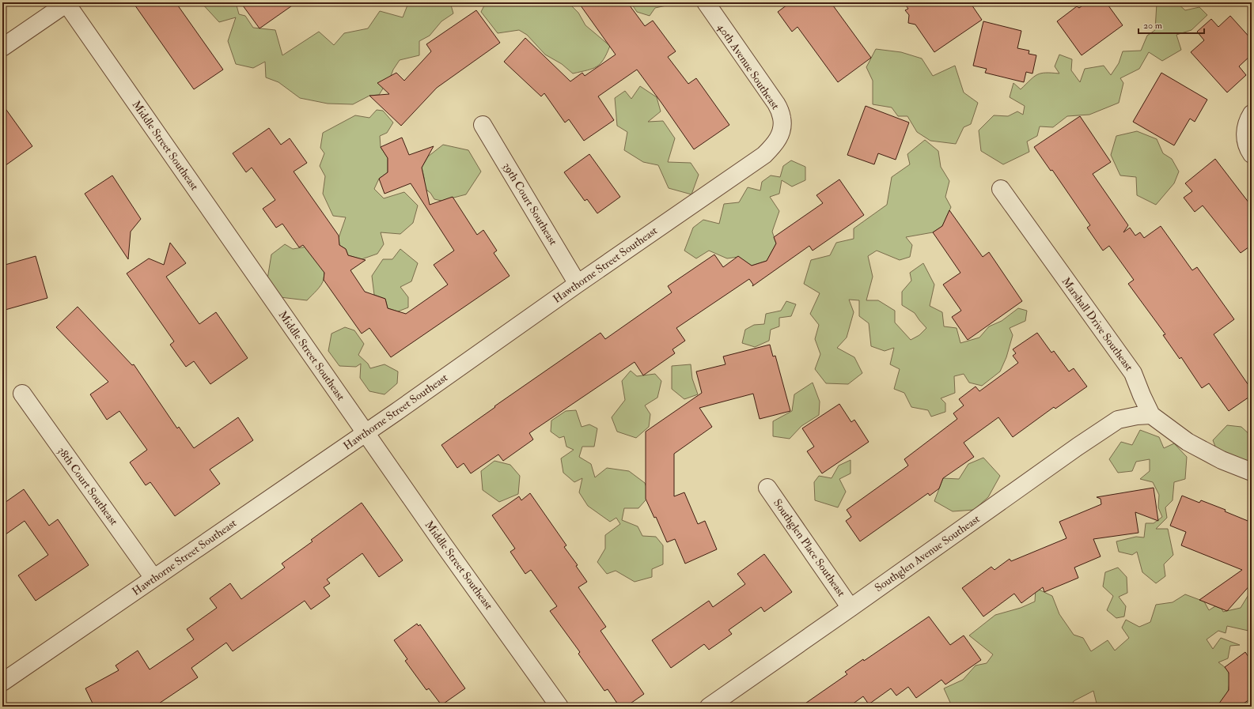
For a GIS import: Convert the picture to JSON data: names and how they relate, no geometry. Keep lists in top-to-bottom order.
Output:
{
  "streets": {
    "street": [
      "40th Avenue Southeast",
      "Middle Street Southeast",
      "39th Court Southeast",
      "Hawthorne Street Southeast",
      "Marshall Drive Southeast",
      "38th Court Southeast",
      "Southglen Place Southeast",
      "Southglen Avenue Southeast"
    ]
  },
  "crossings": [
    ["40th Avenue Southeast", "Hawthorne Street Southeast"],
    ["Middle Street Southeast", "Hawthorne Street Southeast"],
    ["39th Court Southeast", "Hawthorne Street Southeast"],
    ["Hawthorne Street Southeast", "38th Court Southeast"],
    ["Marshall Drive Southeast", "Southglen Avenue Southeast"],
    ["Southglen Place Southeast", "Southglen Avenue Southeast"]
  ],
  "scale_bar": "20 m"
}
